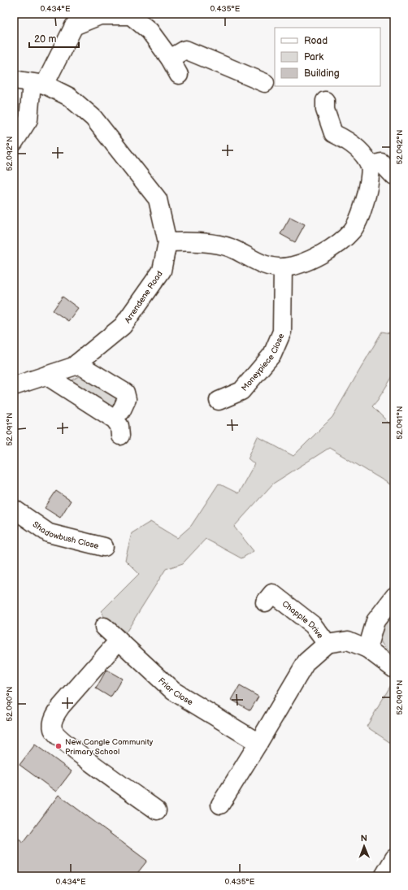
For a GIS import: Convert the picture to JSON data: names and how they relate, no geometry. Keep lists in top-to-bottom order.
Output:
{
  "streets": {
    "street": [
      "Arrendene Road",
      "Moneypiece Close",
      "Shadowbush Close",
      "Chapple Drive",
      "Friar Close"
    ]
  },
  "places": ["New Cangle Community Primary School"],
  "legend": ["Road", "Park", "Building"],
  "scale_bar": "20 m",
  "north": "top",
  "coordinates": [
    "0.434°E",
    "0.435°E",
    "52.092°N",
    "52.091°N",
    "52.090°N"
  ]
}
